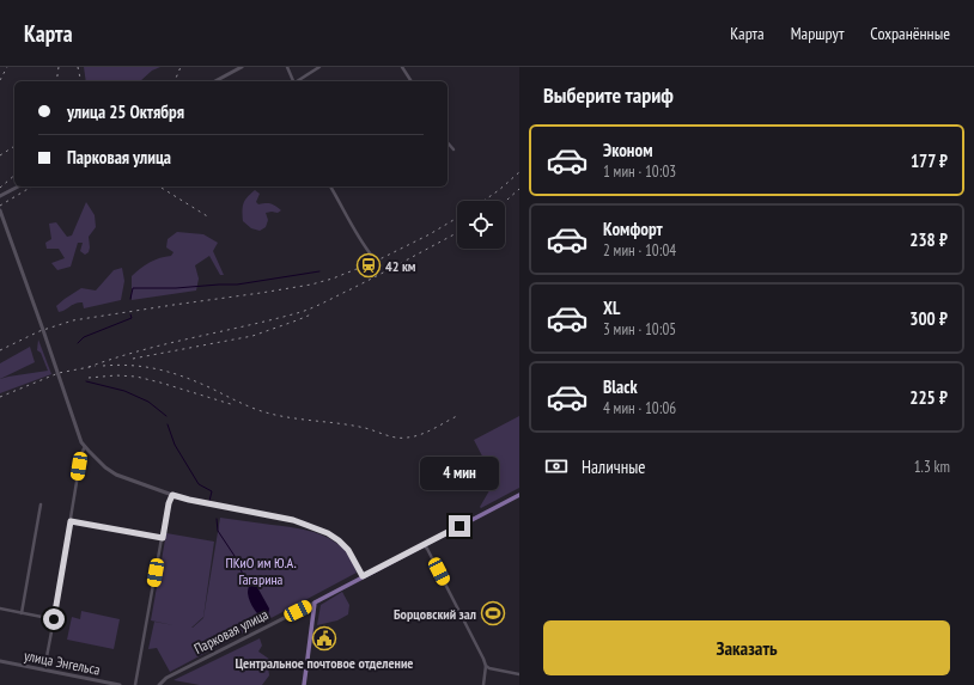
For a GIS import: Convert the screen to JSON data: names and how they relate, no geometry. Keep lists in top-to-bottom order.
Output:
{
  "streets": {
    "main road": ["Парковая улица"],
    "street": ["улица Энгельса"]
  },
  "parks": ["ПКиО им Ю.А. Гагарина"],
  "places": {
    "station": ["42 км"],
    "sports": ["Борцовский зал"],
    "public building": ["Центральное почтовое отделение"]
  },
  "page": {
    "header": "Карта",
    "nav": ["Карта", "Маршрут", "Сохранённые"],
    "heading": "Выберите тариф",
    "banner": ["улица 25 Октября", "Парковая улица"],
    "list": [
      {
        "name": "Эконом",
        "note": "1 мин · 10:03",
        "value": "177 ₽"
      },
      {
        "name": "Комфорт",
        "note": "2 мин · 10:04",
        "value": "238 ₽"
      },
      {
        "name": "XL",
        "note": "3 мин · 10:05",
        "value": "300 ₽"
      },
      {
        "name": "Black",
        "note": "4 мин · 10:06",
        "value": "225 ₽"
      }
    ],
    "pay": ["Наличные", "1.3 km"],
    "bubble": "4 мин",
    "buttons": "Заказать"
  }
}
